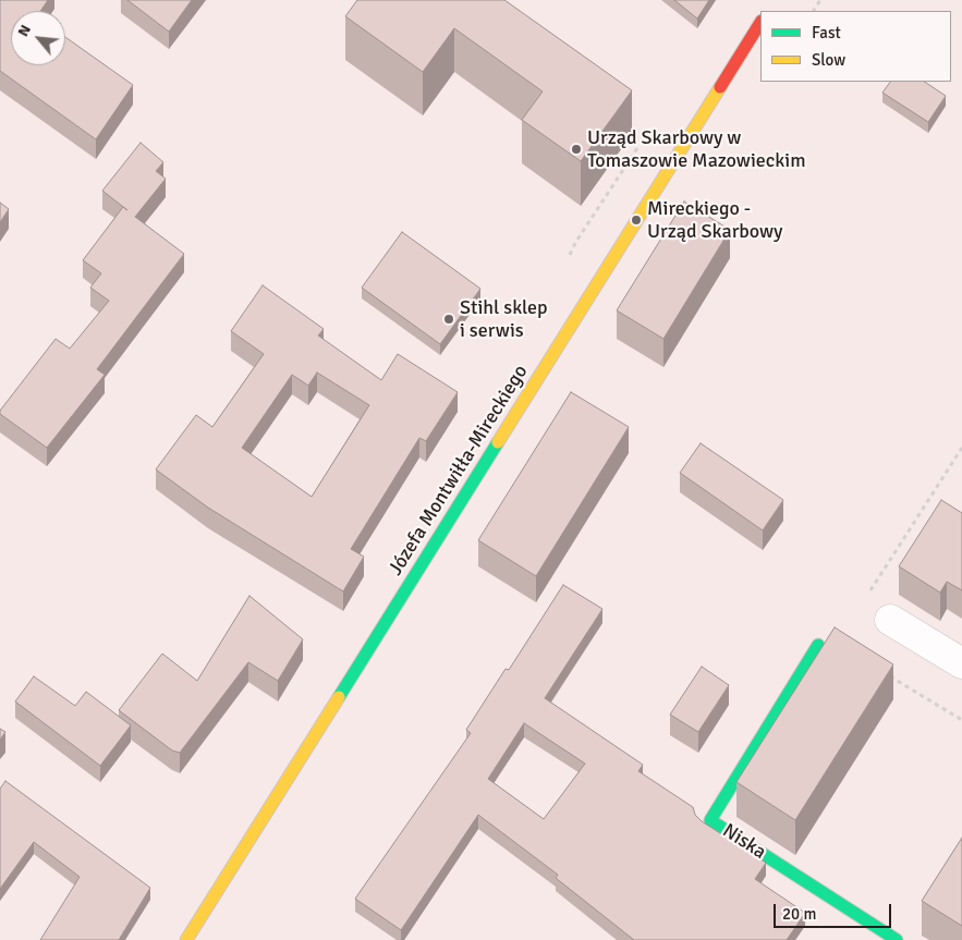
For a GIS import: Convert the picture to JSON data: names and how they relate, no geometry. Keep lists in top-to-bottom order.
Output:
{
  "streets": {
    "main road": ["Józefa Montwiłła-Mireckiego", "Niska"]
  },
  "places": ["Urząd Skarbowy w Tomaszowie Mazowieckim", "Mireckiego - Urząd Skarbowy", "Stihl sklep i serwis"],
  "legend": ["Fast", "Slow"],
  "scale_bar": "20 m",
  "north": "top left"
}
